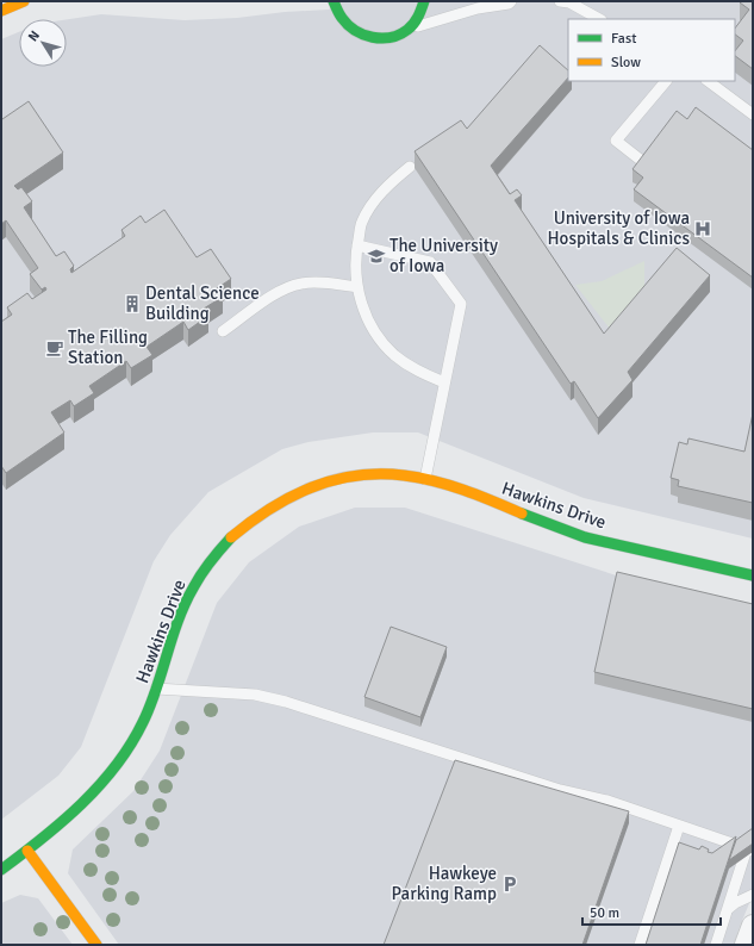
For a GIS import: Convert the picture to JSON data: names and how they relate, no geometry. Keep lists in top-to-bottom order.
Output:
{
  "streets": {
    "street": ["Hawkins Drive"]
  },
  "places": {
    "hospital": ["University of Iowa Hospitals & Clinics"],
    "school or university": ["The University of Iowa"],
    "building": ["Dental Science Building"],
    "cafe": ["The Filling Station"],
    "parking": ["Hawkeye Parking Ramp"]
  },
  "legend": ["Fast", "Slow"],
  "scale_bar": "50 m",
  "north": "top left"
}
